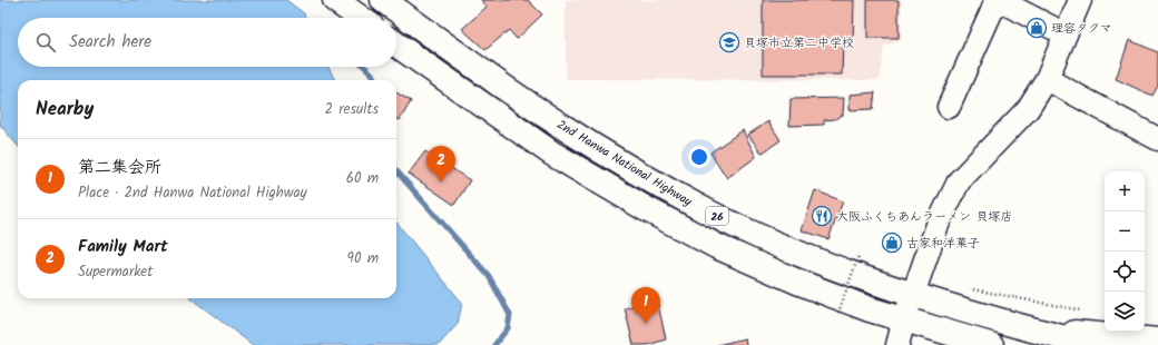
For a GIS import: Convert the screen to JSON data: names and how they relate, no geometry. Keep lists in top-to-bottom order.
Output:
{
  "streets": {
    "highway": ["2nd Hanwa National Highway", "26"]
  },
  "places": {
    "shop": ["理容タクマ", "古家和洋菓子"],
    "school or university": ["貝塚市立第二中学校"],
    "restaurant": ["大阪ふくちあんラーメン 貝塚店"]
  },
  "page": {
    "search": "Search here",
    "heading": ["Nearby", "2 results"],
    "list": [
      {
        "mark": "1",
        "name": "第二集会所",
        "note": "Place · 2nd Hanwa National Highway",
        "value": "60 m"
      },
      {
        "mark": "2",
        "name": "Family Mart",
        "note": "Supermarket",
        "value": "90 m"
      }
    ],
    "pins": ["2", "1"],
    "map_buttons": ["+", "−"]
  }
}
